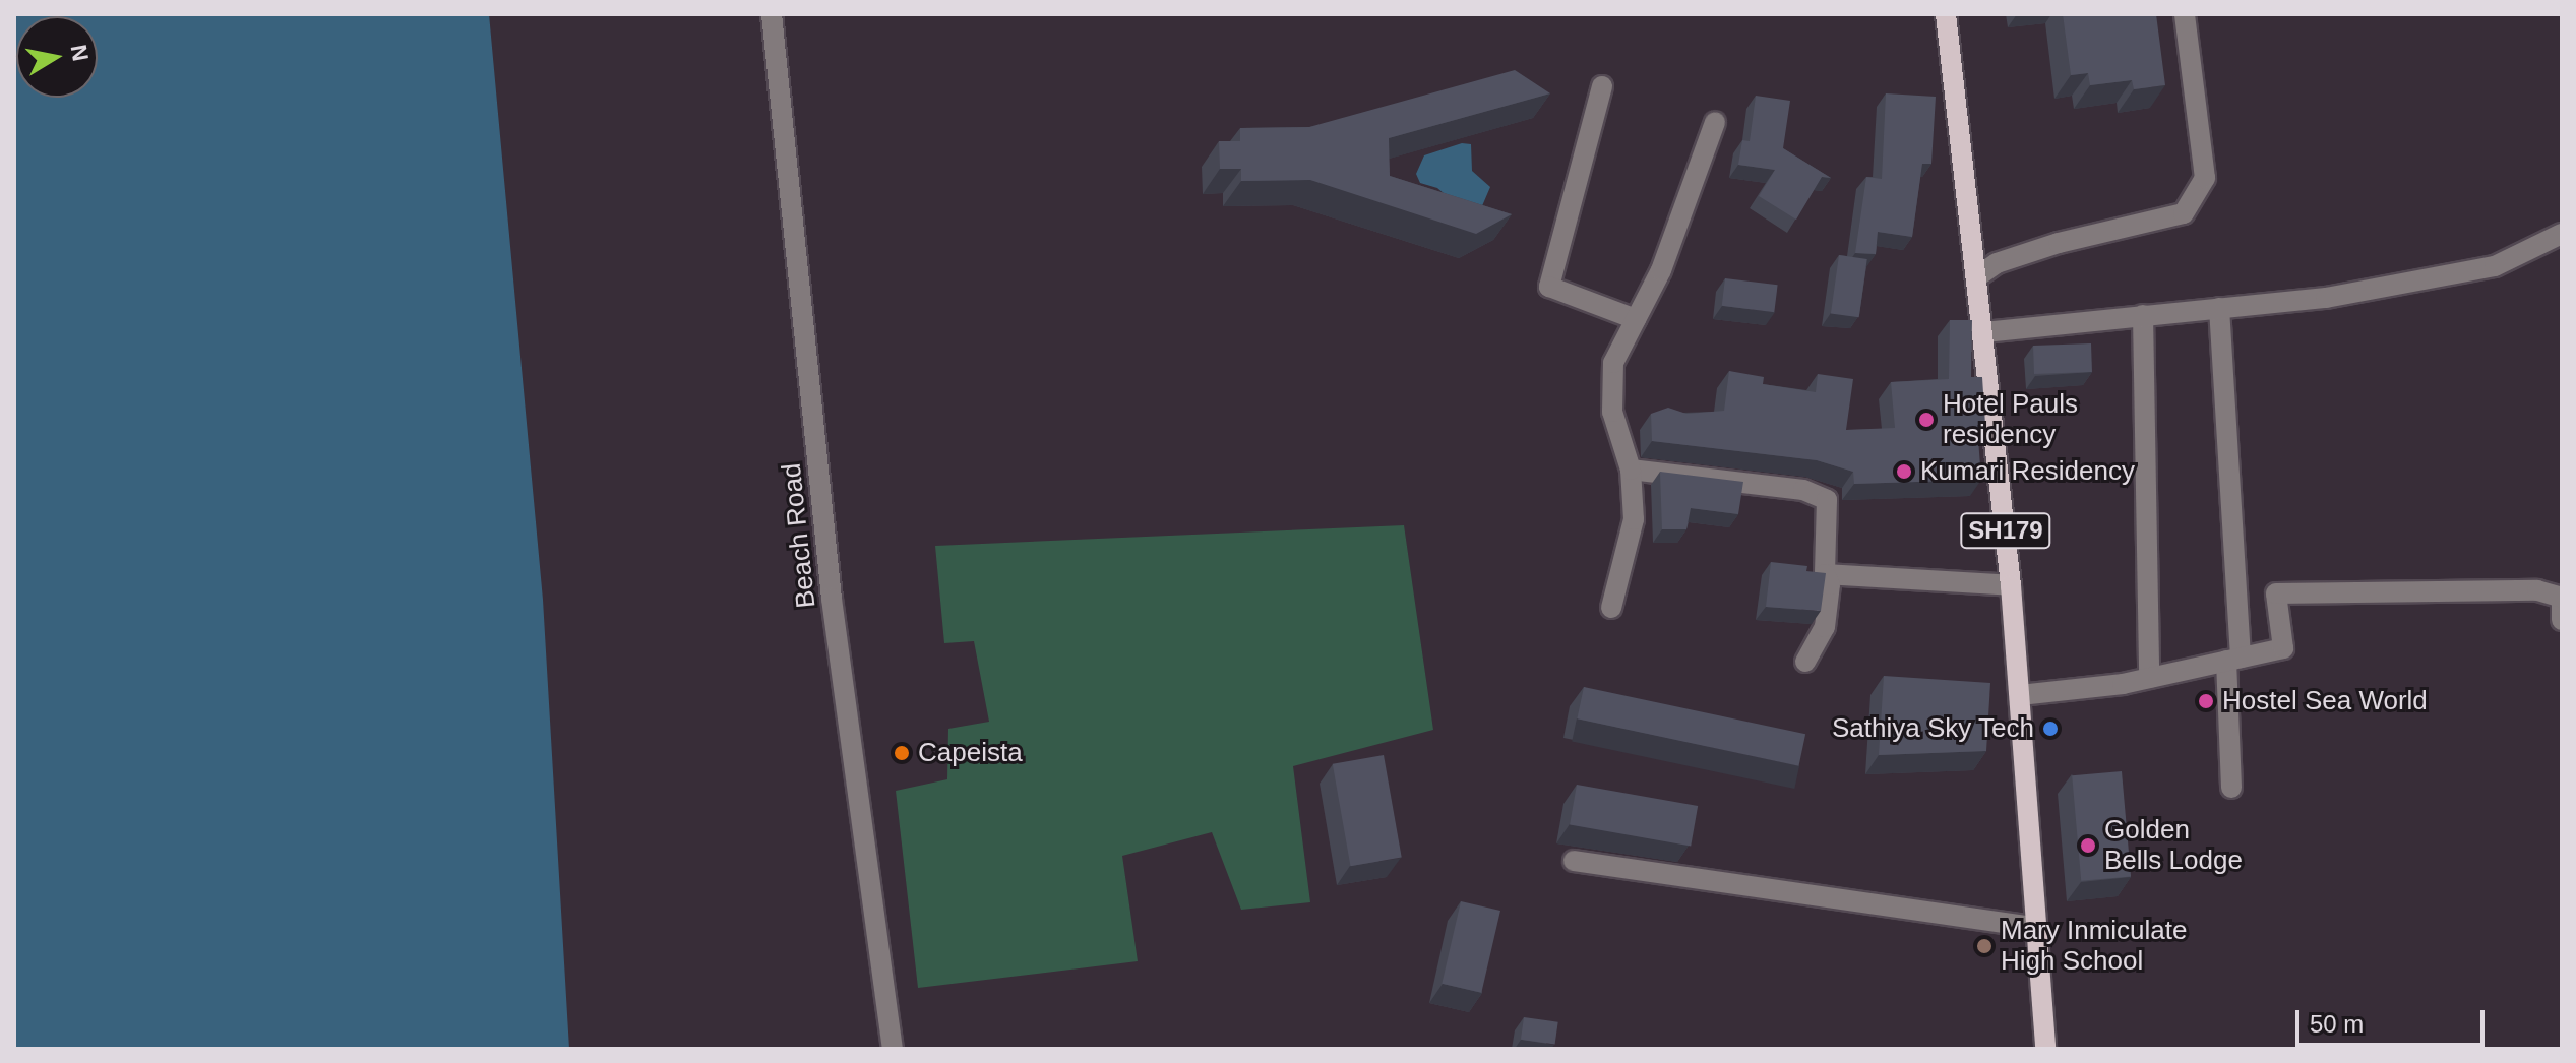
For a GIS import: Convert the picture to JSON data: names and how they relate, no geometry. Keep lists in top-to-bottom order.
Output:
{
  "streets": {
    "main road": ["SH179"],
    "street": ["Beach Road"]
  },
  "places": [
    "Hotel Pauls residency",
    "Kumari Residency",
    "Hostel Sea World",
    "Sathiya Sky Tech",
    "Capeista",
    "Golden Bells Lodge",
    "Mary Inmiculate High School"
  ],
  "scale_bar": "50 m",
  "north": "right"
}
